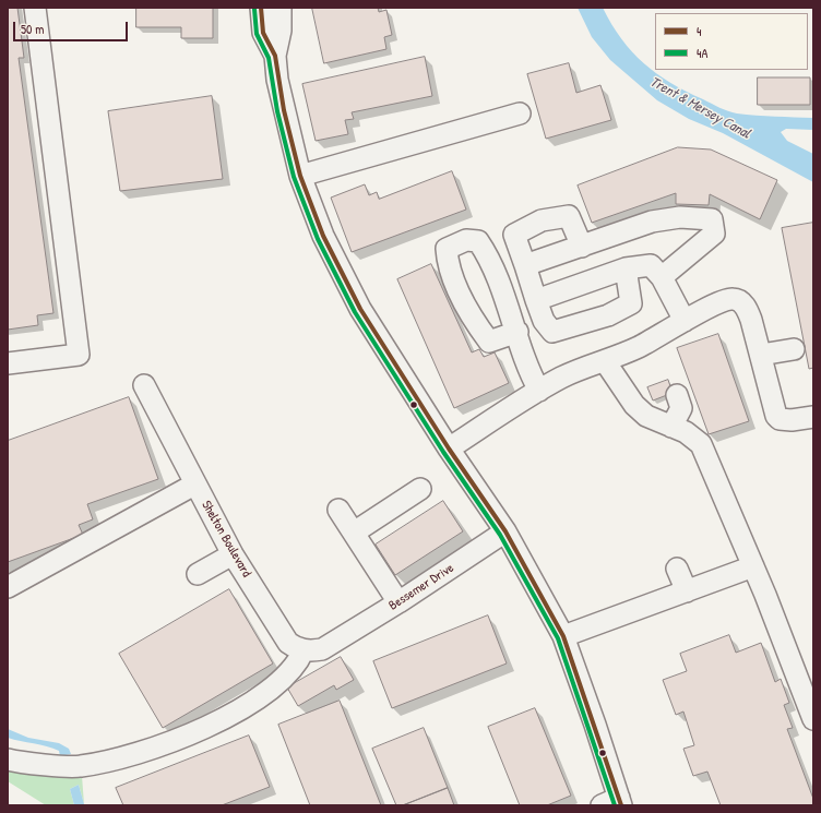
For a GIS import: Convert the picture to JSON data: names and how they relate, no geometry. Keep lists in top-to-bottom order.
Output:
{
  "streets": {
    "street": ["Shelton Boulevard", "Bessemer Drive"]
  },
  "crossings": [
    ["Shelton Boulevard", "Bessemer Drive"]
  ],
  "water": ["Trent & Mersey Canal"],
  "lines": ["transit line 4", "transit line 4A"],
  "legend": ["4", "4A"],
  "scale_bar": "50 m"
}
